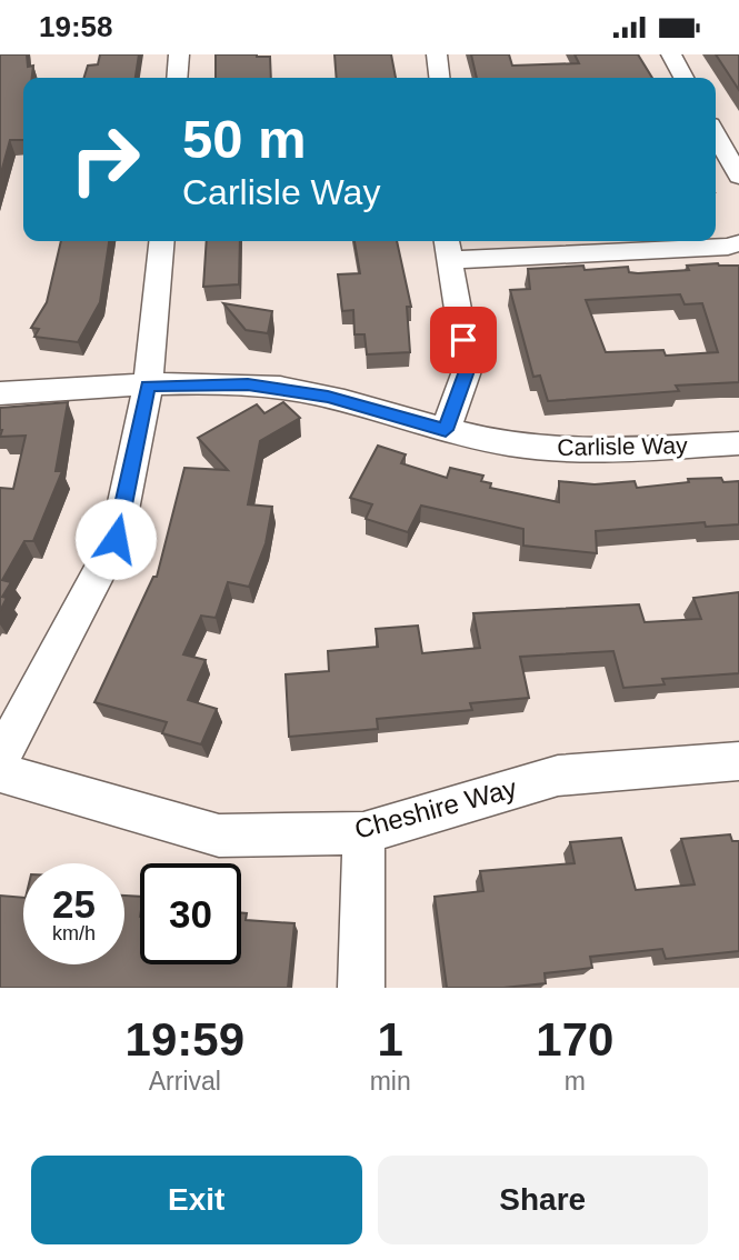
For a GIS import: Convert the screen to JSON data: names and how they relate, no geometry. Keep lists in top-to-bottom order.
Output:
{
  "streets": {
    "street": ["Carlisle Way", "Cheshire Way"]
  },
  "page": {
    "status": "19:58",
    "turn": ["50 m", "Carlisle Way"],
    "speed": "25 km/h",
    "limit": "30",
    "eta": [
      "19:59",
      "Arrival",
      "1",
      "min",
      "170",
      "m"
    ],
    "buttons": ["Exit", "Share"]
  }
}
